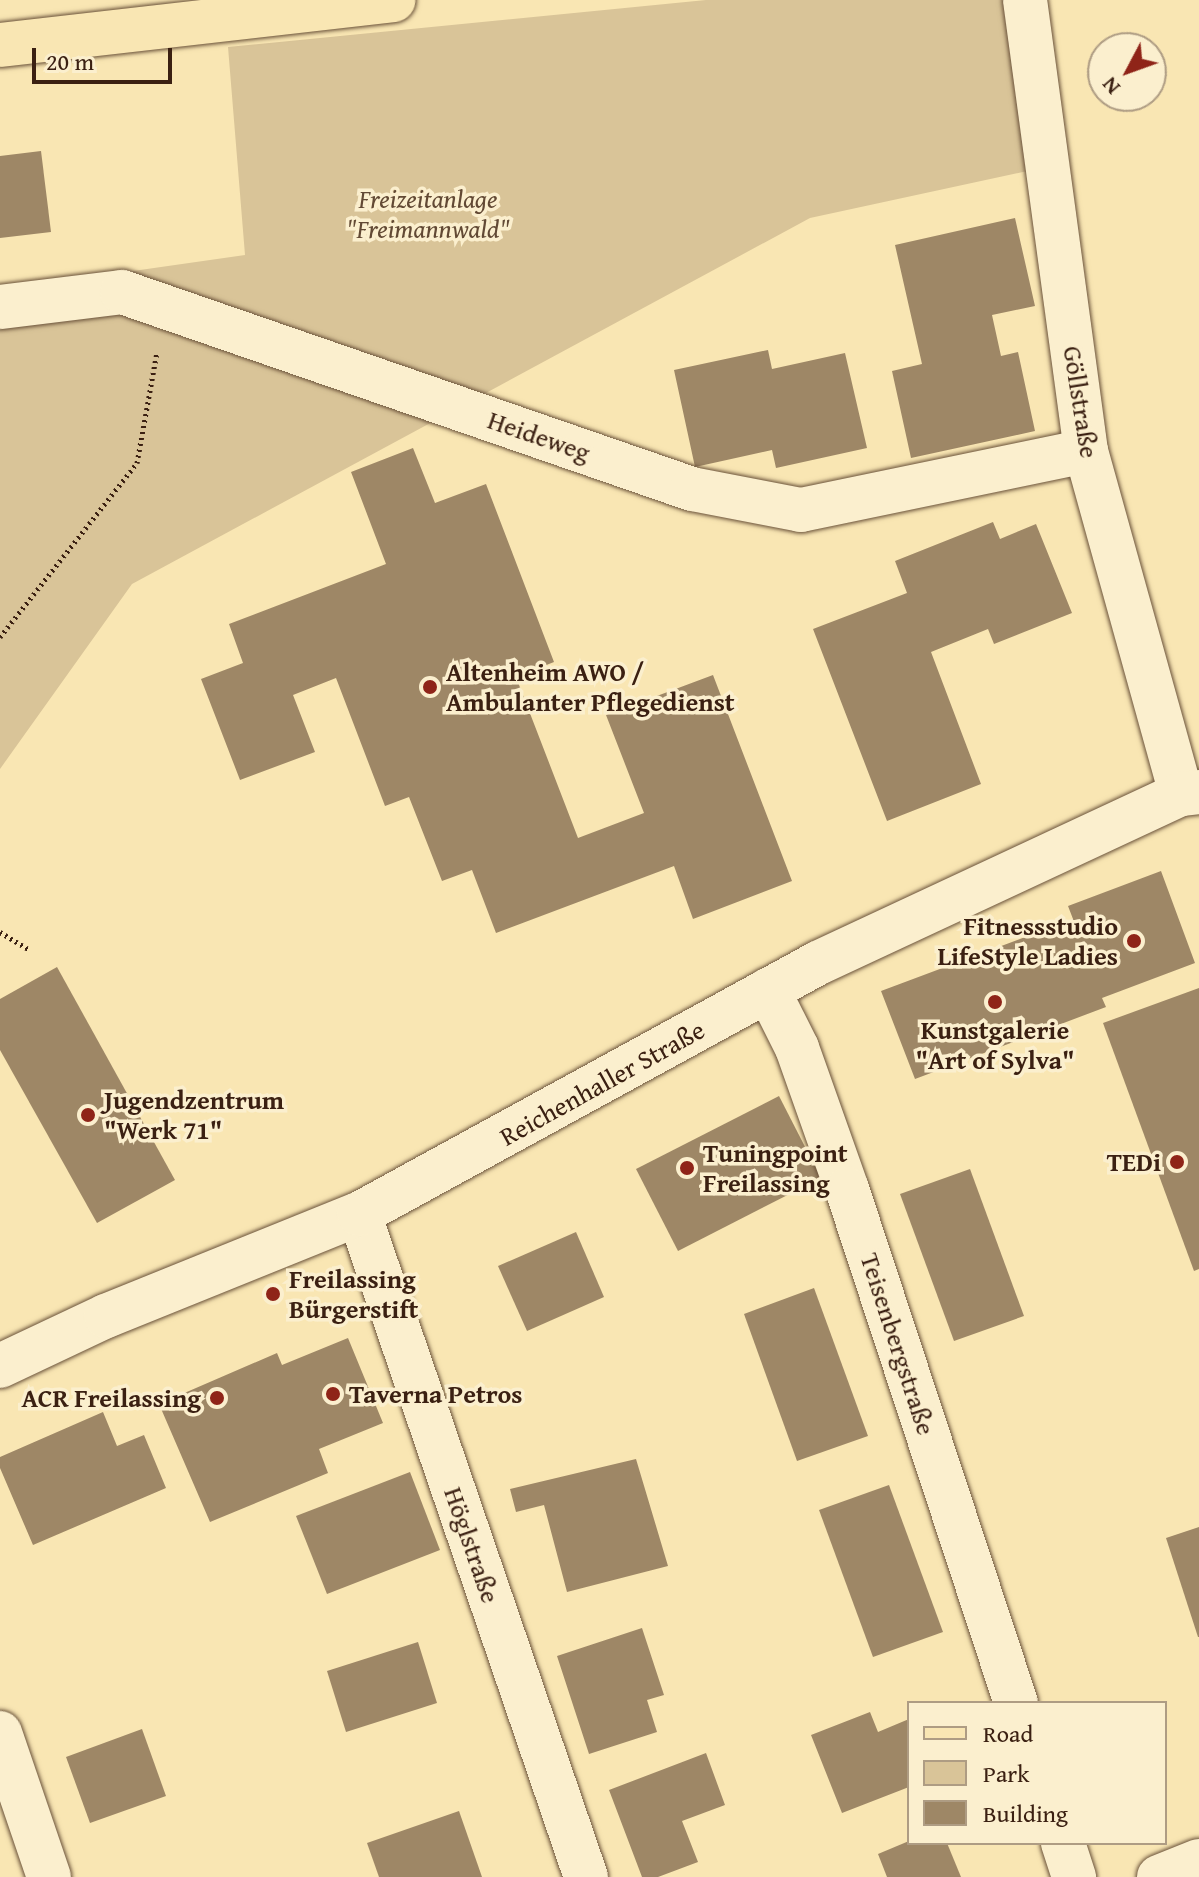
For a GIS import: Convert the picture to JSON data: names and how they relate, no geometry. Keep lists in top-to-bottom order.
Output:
{
  "streets": {
    "street": [
      "Göllstraße",
      "Heideweg",
      "Reichenhaller Straße",
      "Teisenbergstraße",
      "Höglstraße"
    ]
  },
  "crossings": [
    ["Göllstraße", "Heideweg"],
    ["Göllstraße", "Reichenhaller Straße"],
    ["Reichenhaller Straße", "Teisenbergstraße"],
    ["Reichenhaller Straße", "Höglstraße"]
  ],
  "parks": ["Freizeitanlage \"Freimannwald\""],
  "places": [
    "Altenheim AWO / Ambulanter Pflegedienst",
    "Fitnessstudio LifeStyle Ladies",
    "Kunstgalerie \"Art of Sylva\"",
    "Jugendzentrum \"Werk 71\"",
    "TEDi",
    "Tuningpoint Freilassing",
    "Freilassing Bürgerstift",
    "Taverna Petros",
    "ACR Freilassing"
  ],
  "legend": ["Road", "Park", "Building"],
  "scale_bar": "20 m",
  "north": "bottom left"
}
